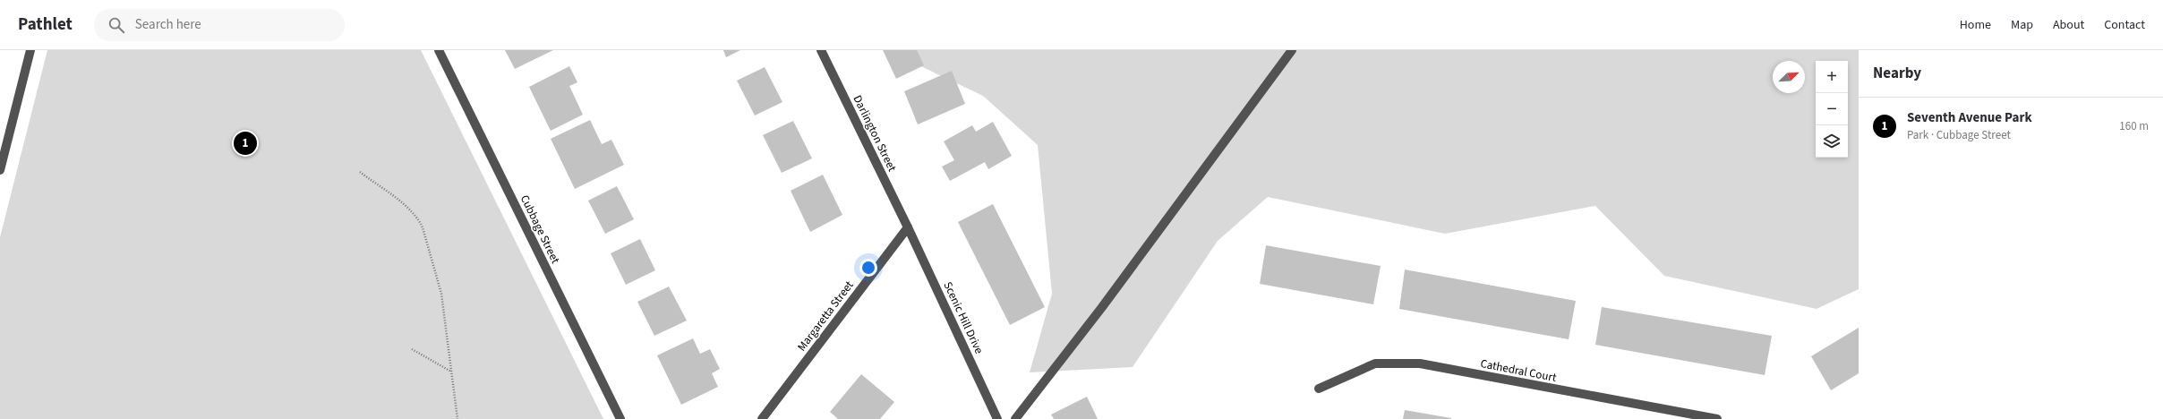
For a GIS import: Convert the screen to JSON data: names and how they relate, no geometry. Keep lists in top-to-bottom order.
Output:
{
  "streets": {
    "street": [
      "Darlington Street",
      "Cubbage Street",
      "Margaretta Street",
      "Scenic Hill Drive",
      "Cathedral Court"
    ]
  },
  "crossings": [
    ["Darlington Street", "Margaretta Street"],
    ["Darlington Street", "Scenic Hill Drive"],
    ["Margaretta Street", "Scenic Hill Drive"]
  ],
  "north": "top right",
  "page": {
    "header": "Pathlet",
    "search": "Search here",
    "nav": [
      "Home",
      "Map",
      "About",
      "Contact"
    ],
    "heading": "Nearby",
    "map_buttons": ["+", "−"],
    "list": [
      {
        "mark": "1",
        "name": "Seventh Avenue Park",
        "note": "Park · Cubbage Street",
        "value": "160 m"
      }
    ],
    "pins": "1"
  }
}
